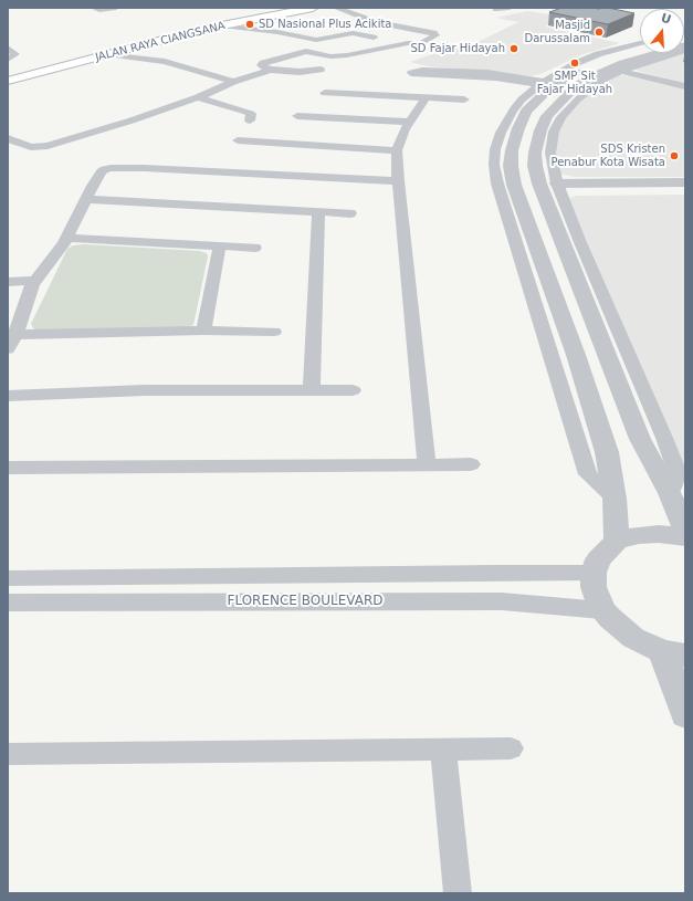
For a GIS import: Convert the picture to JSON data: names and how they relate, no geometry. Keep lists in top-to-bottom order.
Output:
{
  "streets": {
    "main road": ["JALAN RAYA CIANGSANA"],
    "street": ["FLORENCE BOULEVARD"]
  },
  "places": [
    "SD Nasional Plus Acikita",
    "Masjid Darussalam",
    "SD Fajar Hidayah",
    "SMP Sit Fajar Hidayah",
    "SDS Kristen Penabur Kota Wisata"
  ],
  "north": "top"
}
